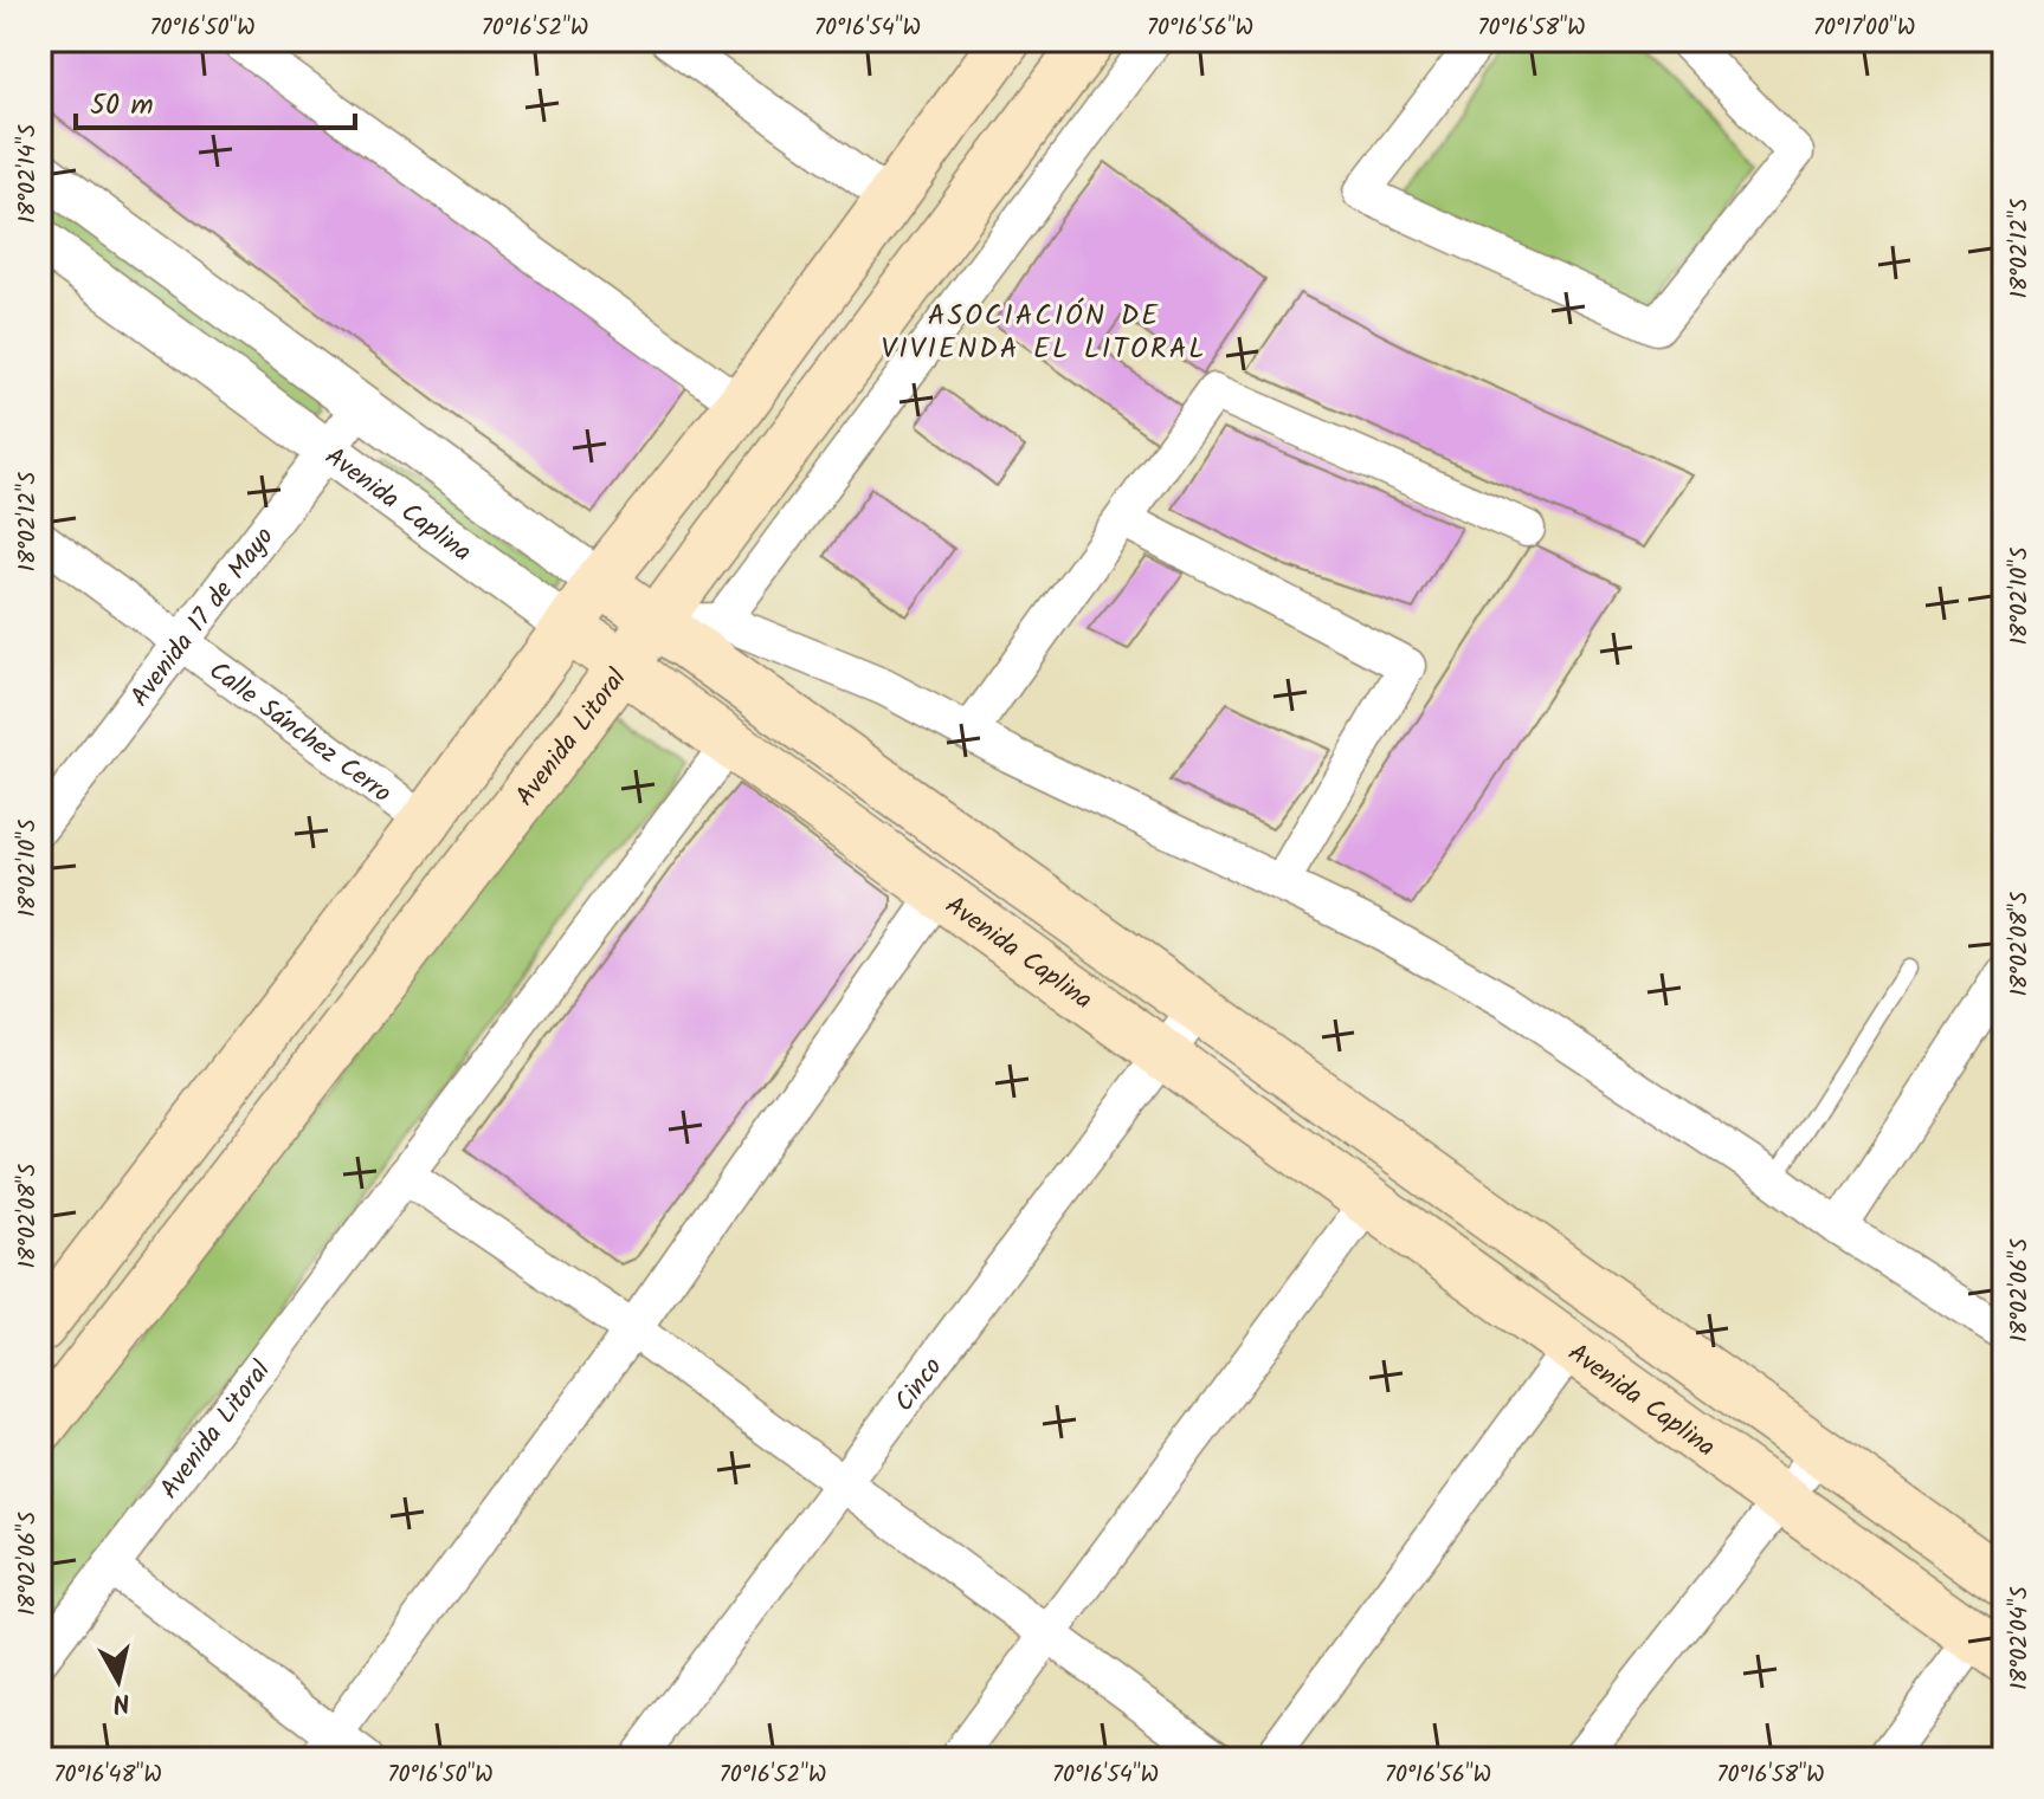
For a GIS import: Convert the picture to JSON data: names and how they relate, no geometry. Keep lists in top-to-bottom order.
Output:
{
  "streets": {
    "main road": ["Avenida Caplina", "Avenida Litoral"],
    "street": ["Avenida 17 de Mayo", "Calle Sánchez Cerro", "Cinco"]
  },
  "crossings": [
    ["Avenida Caplina", "Avenida 17 de Mayo"],
    ["Avenida Caplina", "Avenida Litoral"],
    ["Avenida Caplina", "Cinco"],
    ["Avenida 17 de Mayo", "Calle Sánchez Cerro"]
  ],
  "districts": ["ASOCIACIÓN DE VIVIENDA EL LITORAL"],
  "scale_bar": "50 m",
  "north": "bottom",
  "coordinates": [
    "70°16'50\"W",
    "70°16'52\"W",
    "70°16'54\"W",
    "70°16'56\"W",
    "70°16'58\"W",
    "70°17'00\"W",
    "18°02'14\"S",
    "18°02'12\"S",
    "18°02'10\"S",
    "18°02'08\"S",
    "18°02'06\"S",
    "18°02'04\"S",
    "70°16'48\"W"
  ]
}
